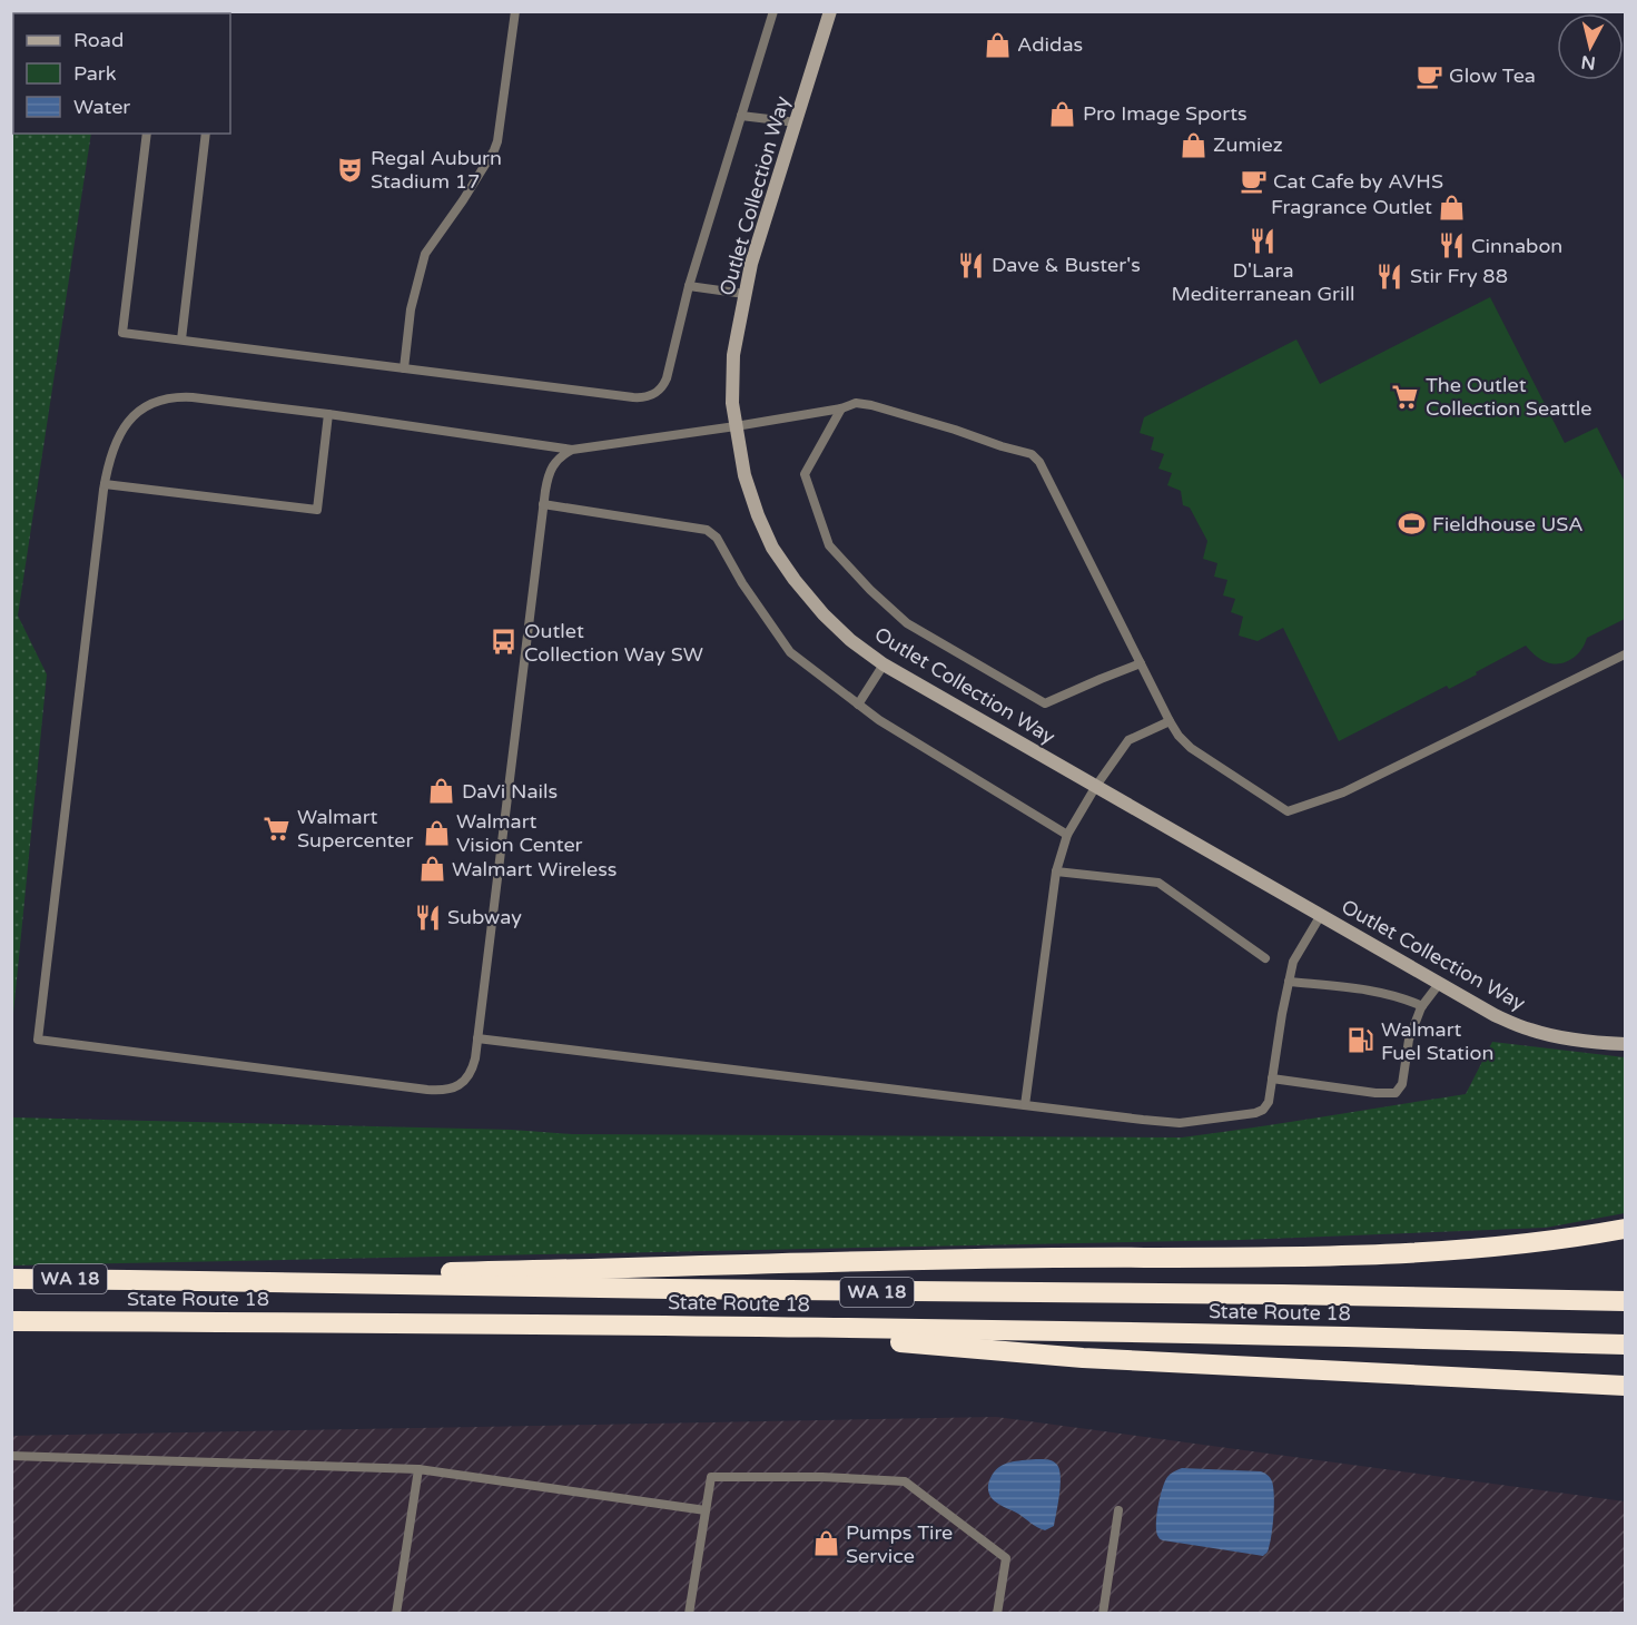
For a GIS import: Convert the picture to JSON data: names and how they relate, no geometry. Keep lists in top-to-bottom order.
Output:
{
  "streets": {
    "highway": ["WA 18", "State Route 18"],
    "street": ["Outlet Collection Way"]
  },
  "places": {
    "shop": [
      "Adidas",
      "Pro Image Sports",
      "Zumiez",
      "Fragrance Outlet",
      "DaVi Nails",
      "Walmart Vision Center",
      "Walmart Wireless",
      "Pumps Tire Service"
    ],
    "cafe": ["Glow Tea", "Cat Cafe by AVHS"],
    "theatre": ["Regal Auburn Stadium 17"],
    "restaurant": [
      "D'Lara Mediterranean Grill",
      "Cinnabon",
      "Dave & Buster's",
      "Stir Fry 88",
      "Subway"
    ],
    "supermarket": ["The Outlet Collection Seattle", "Walmart Supercenter"],
    "sports": ["Fieldhouse USA"],
    "bus stop": ["Outlet Collection Way SW"],
    "fuel station": ["Walmart Fuel Station"]
  },
  "legend": ["Road", "Park", "Water"],
  "north": "bottom"
}
